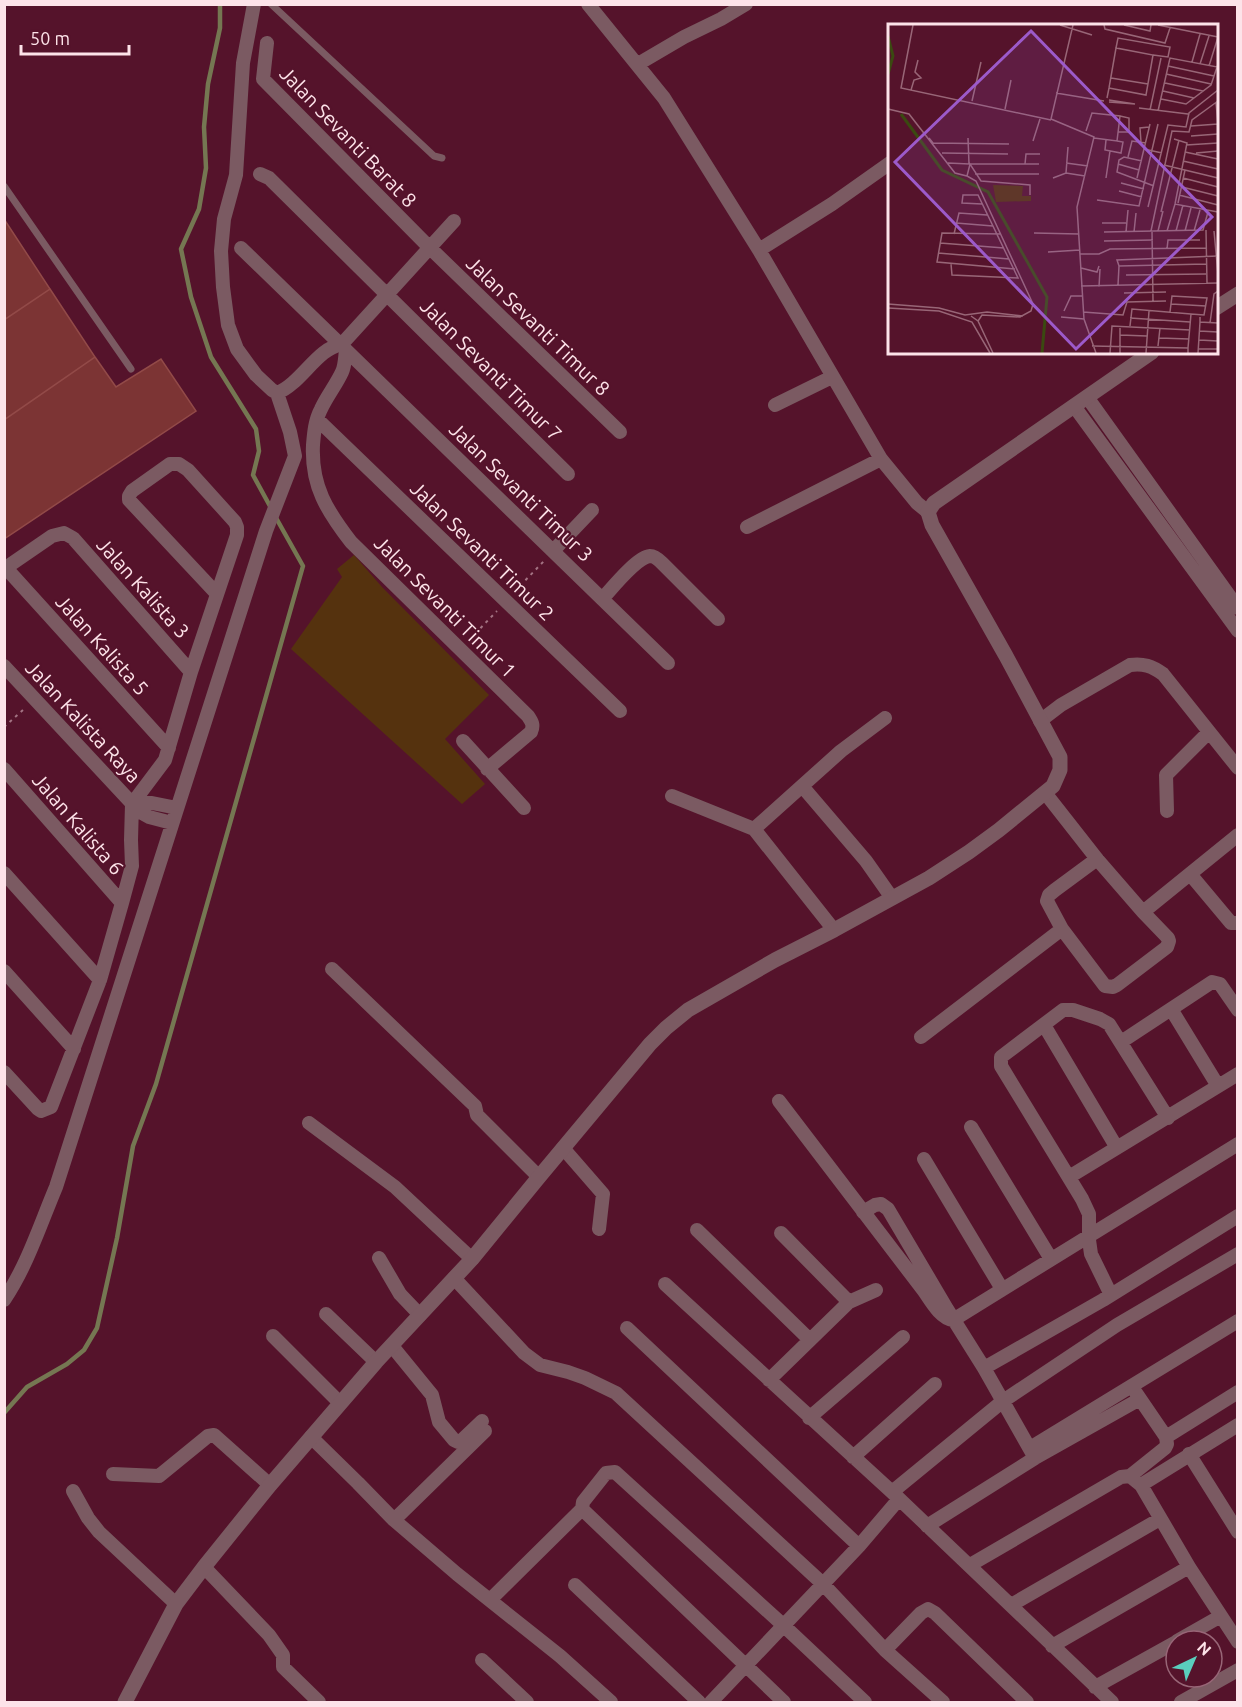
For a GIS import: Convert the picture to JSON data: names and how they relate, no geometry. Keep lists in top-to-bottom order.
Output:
{
  "streets": {
    "street": [
      "Jalan Sevanti Barat 8",
      "Jalan Sevanti Timur 8",
      "Jalan Sevanti Timur 7",
      "Jalan Sevanti Timur 3",
      "Jalan Sevanti Timur 2",
      "Jalan Kalista 3",
      "Jalan Sevanti Timur 1",
      "Jalan Kalista 5",
      "Jalan Kalista Raya",
      "Jalan Kalista 6"
    ]
  },
  "crossings": [
    ["Jalan Sevanti Barat 8", "Jalan Sevanti Timur 8"],
    ["Jalan Sevanti Timur 2", "Jalan Sevanti Timur 1"],
    ["Jalan Kalista 3", "Jalan Kalista 5"]
  ],
  "scale_bar": "50 m",
  "north": "top right"
}
